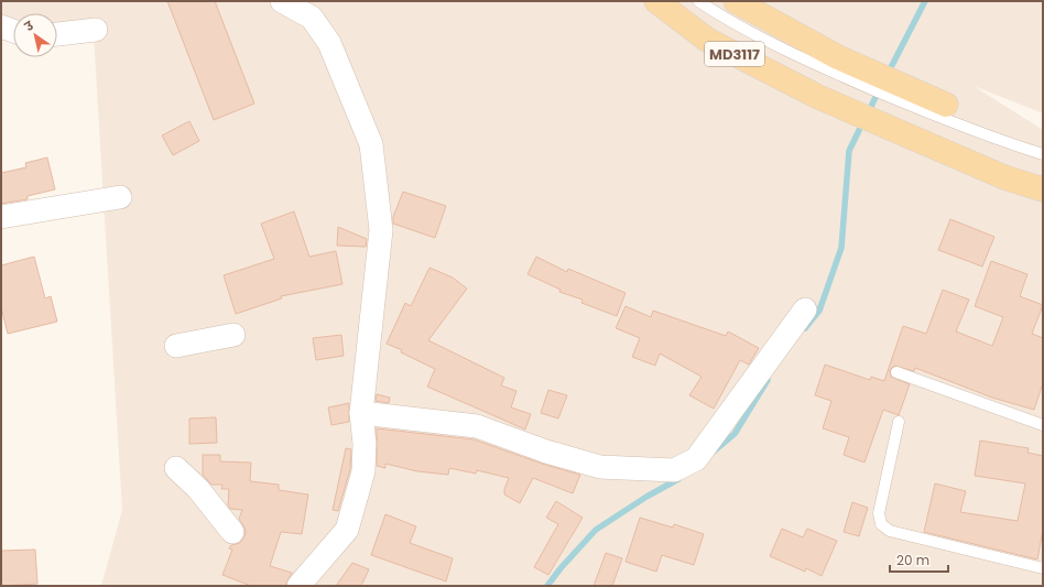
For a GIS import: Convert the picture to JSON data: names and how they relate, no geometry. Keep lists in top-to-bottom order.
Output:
{
  "streets": {
    "main road": ["MD3117"]
  },
  "scale_bar": "20 m",
  "north": "top left"
}
